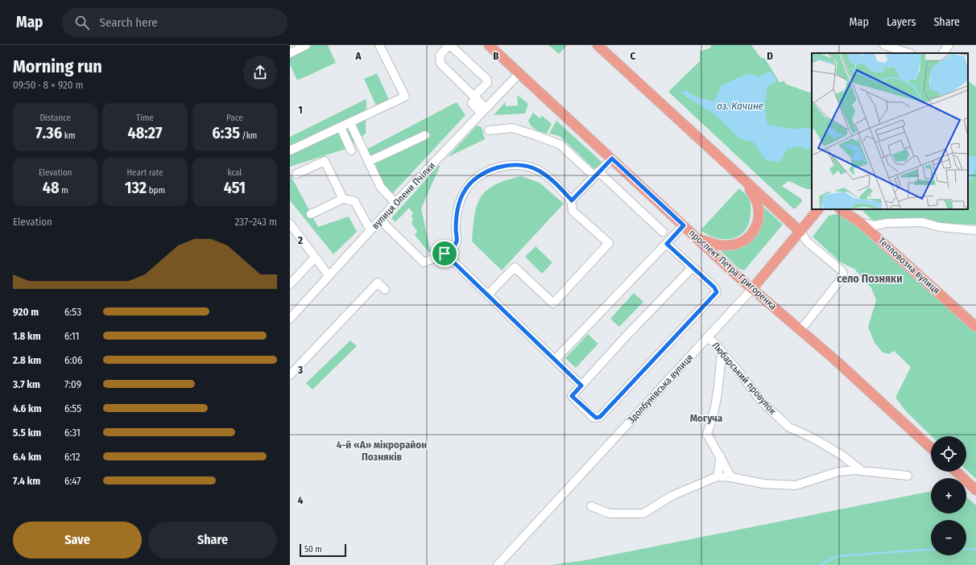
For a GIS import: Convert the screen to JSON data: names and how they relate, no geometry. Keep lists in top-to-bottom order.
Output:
{
  "streets": {
    "main road": ["Тепловозна вулиця", "проспект Петра Григоренка", "Здолбунівська вулиця"],
    "street": ["вулиця Олени Пчілки", "Любарський провулок"]
  },
  "crossings": [
    ["вулиця Олени Пчілки", "проспект Петра Григоренка"],
    ["проспект Петра Григоренка", "Здолбунівська вулиця"],
    ["Любарський провулок", "Здолбунівська вулиця"]
  ],
  "districts": ["село Позняки", "Могуча", "4-й «А» мікрорайон Позняків"],
  "water": ["оз. Качине"],
  "scale_bar": "50 m",
  "page": {
    "header": "Map",
    "search": "Search here",
    "nav": ["Map", "Layers", "Share"],
    "heading": ["Morning run", "09:50 · 8 × 920 m"],
    "stats": [
      ["Distance", "7.36 km"],
      ["Time", "48:27"],
      ["Pace", "6:35 /km"],
      ["Elevation", "48 m"],
      ["Heart rate", "132 bpm"],
      ["kcal", "451"]
    ],
    "chart": ["Elevation", "237–243 m"],
    "list": [
      {
        "name": "920 m",
        "note": "6:53"
      },
      {
        "name": "1.8 km",
        "note": "6:11"
      },
      {
        "name": "2.8 km",
        "note": "6:06"
      },
      {
        "name": "3.7 km",
        "note": "7:09"
      },
      {
        "name": "4.6 km",
        "note": "6:55"
      },
      {
        "name": "5.5 km",
        "note": "6:31"
      },
      {
        "name": "6.4 km",
        "note": "6:12"
      },
      {
        "name": "7.4 km",
        "note": "6:47"
      }
    ],
    "map_buttons": ["+", "−"],
    "buttons": ["Save", "Share"],
    "scale": "50 m"
  },
  "grid": {
    "columns": [
      "A",
      "B",
      "C",
      "D"
    ],
    "rows": [
      "1",
      "2",
      "3",
      "4"
    ]
  }
}
